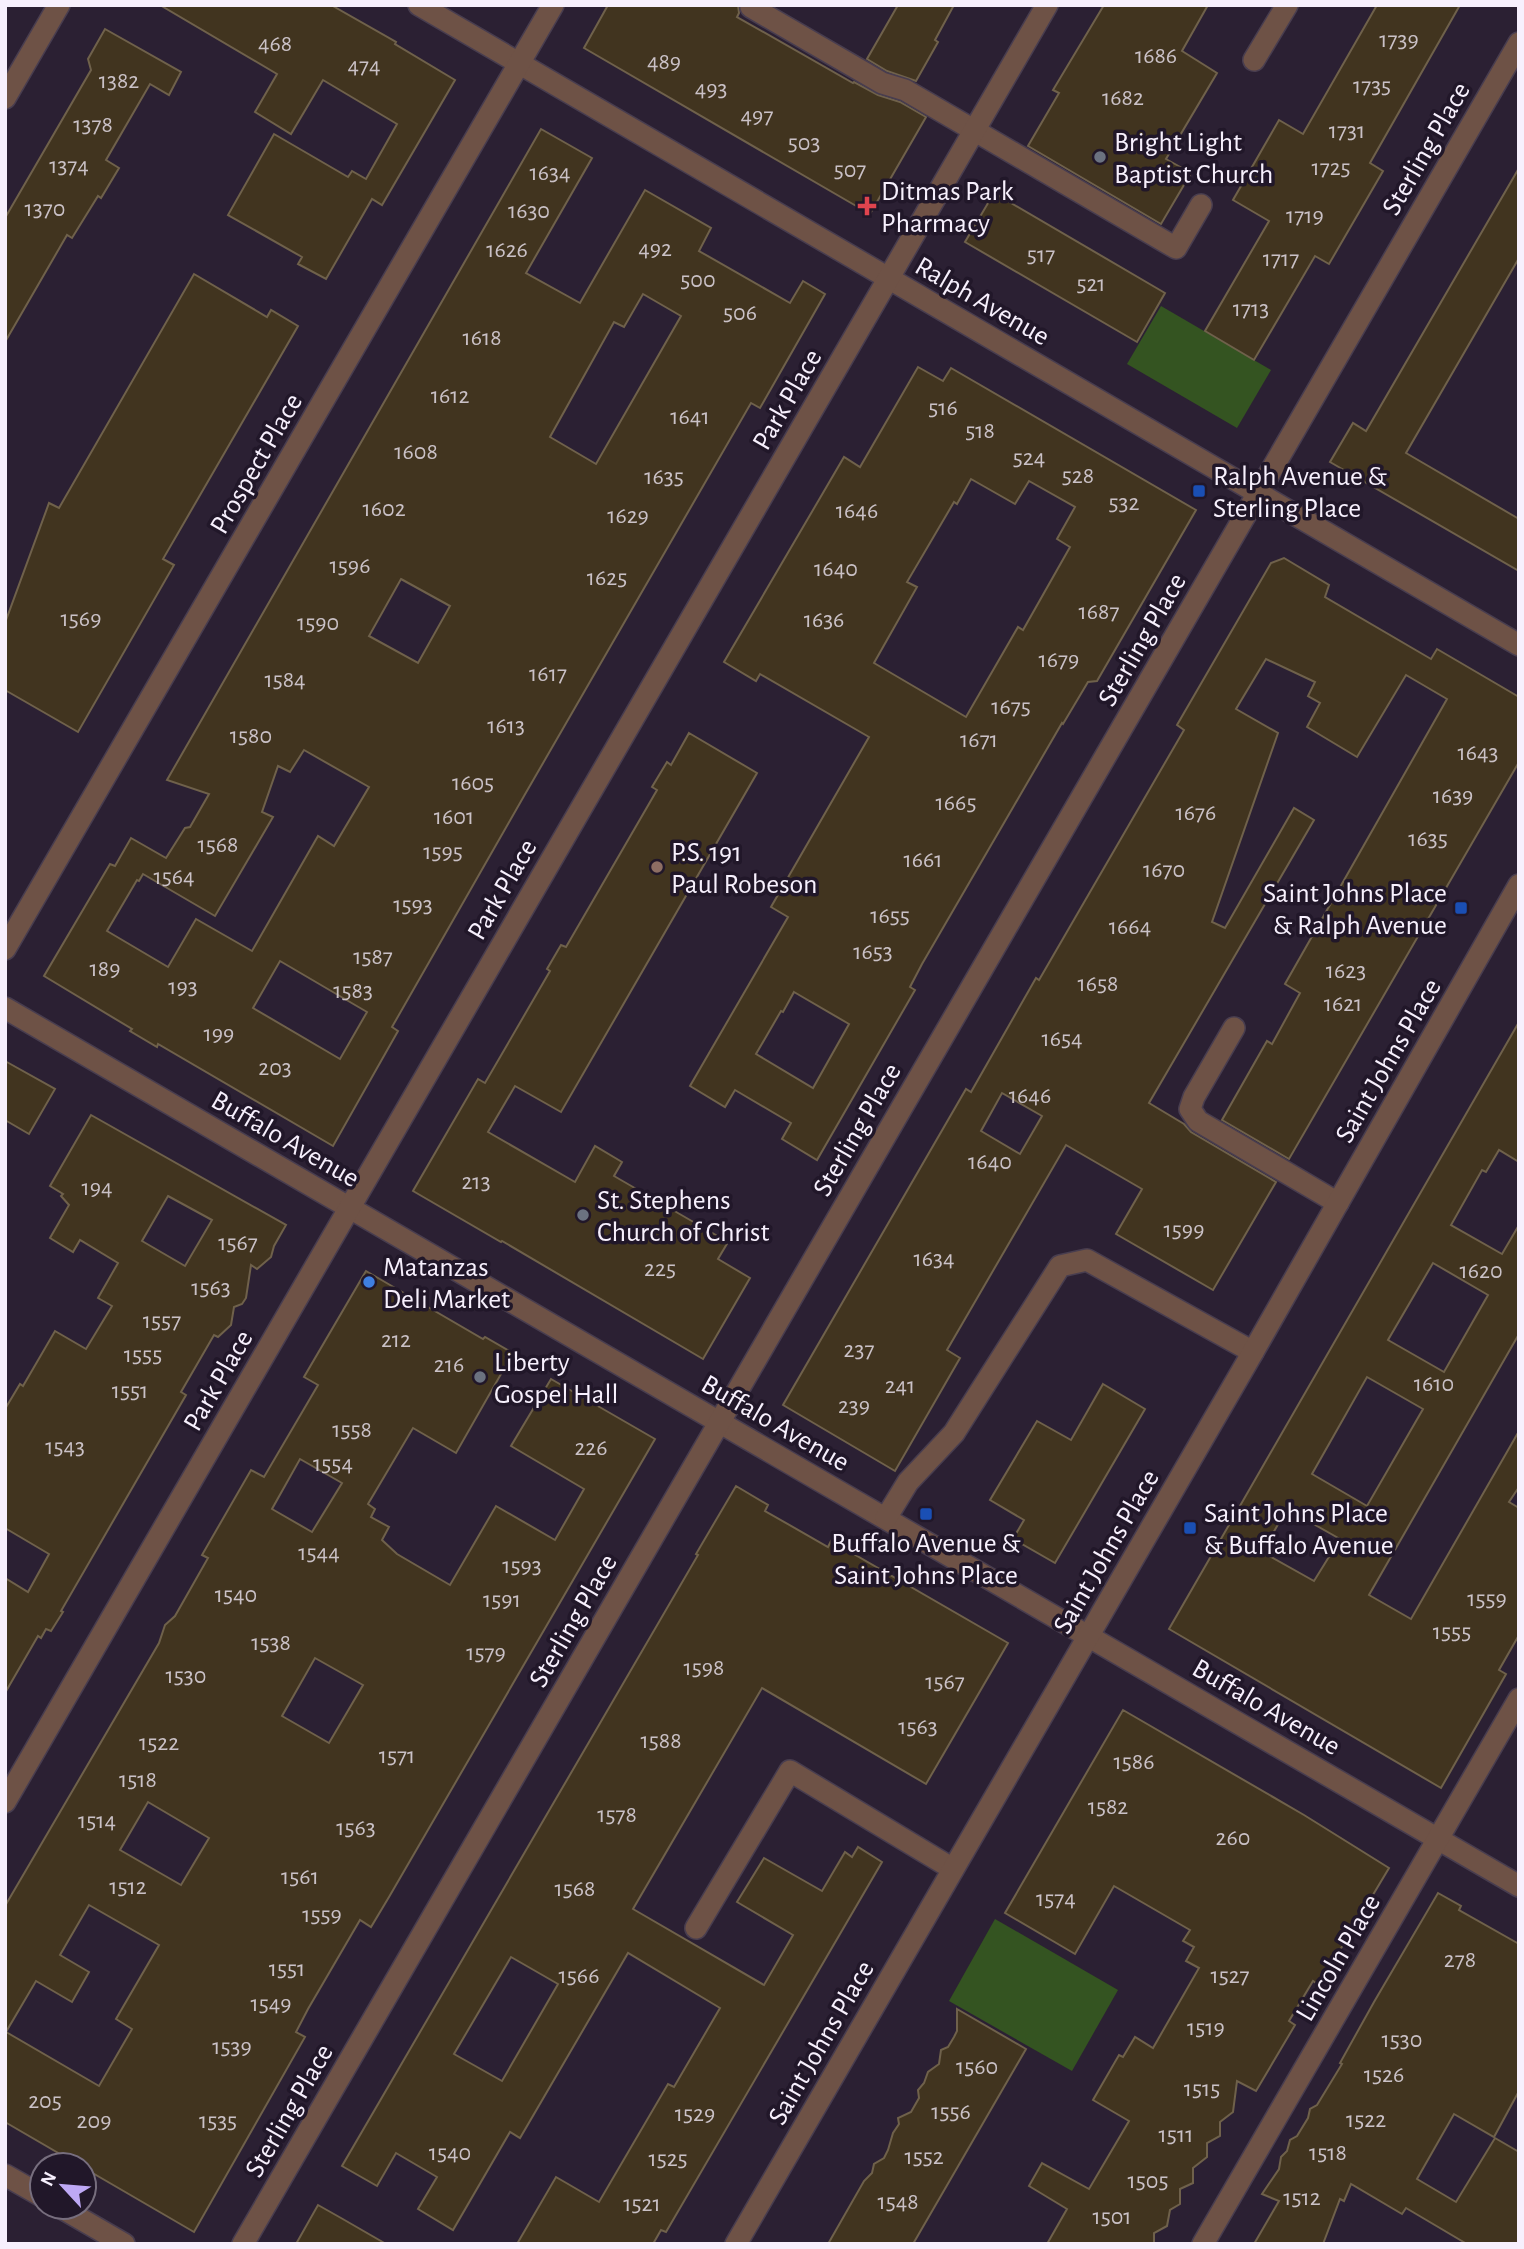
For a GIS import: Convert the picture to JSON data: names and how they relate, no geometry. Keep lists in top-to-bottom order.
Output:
{
  "streets": {
    "street": [
      "Sterling Place",
      "Ralph Avenue",
      "Park Place",
      "Prospect Place",
      "Saint Johns Place",
      "Buffalo Avenue",
      "Lincoln Place"
    ]
  },
  "crossings": [
    ["Sterling Place", "Ralph Avenue"],
    ["Sterling Place", "Buffalo Avenue"],
    ["Ralph Avenue", "Park Place"],
    ["Ralph Avenue", "Prospect Place"],
    ["Park Place", "Buffalo Avenue"],
    ["Saint Johns Place", "Buffalo Avenue"],
    ["Buffalo Avenue", "Lincoln Place"]
  ],
  "places": {
    "other": [
      "Bright Light Baptist Church",
      "P.S. 191 Paul Robeson",
      "St. Stephens Church of Christ",
      "Matanzas Deli Market",
      "Liberty Gospel Hall"
    ],
    "health": ["Ditmas Park Pharmacy"],
    "transit": [
      "Ralph Avenue & Sterling Place",
      "Saint Johns Place & Ralph Avenue",
      "Buffalo Avenue & Saint Johns Place",
      "Saint Johns Place & Buffalo Avenue"
    ]
  },
  "house_numbers": [
    "1739",
    "468",
    "1686",
    "489",
    "474",
    "1382",
    "1735",
    "493",
    "1682",
    "497",
    "1378",
    "1731",
    "503",
    "1374",
    "1725",
    "507",
    "1634",
    "1370",
    "1630",
    "1719",
    "492",
    "1626",
    "517",
    "1717",
    "500",
    "521",
    "1713",
    "506",
    "1618",
    "1612",
    "516",
    "1641",
    "518",
    "1608",
    "524",
    "528",
    "1635",
    "532",
    "1602",
    "1646",
    "1629",
    "1596",
    "1640",
    "1625",
    "1687",
    "1569",
    "1636",
    "1590",
    "1679",
    "1617",
    "1584",
    "1675",
    "1613",
    "1580",
    "1671",
    "1643",
    "1605",
    "1639",
    "1665",
    "1676",
    "1601",
    "1635",
    "1568",
    "1595",
    "1661",
    "1670",
    "1564",
    "1593",
    "1655",
    "1664",
    "1653",
    "1587",
    "189",
    "1623",
    "1658",
    "193",
    "1583",
    "1621",
    "199",
    "1654",
    "203",
    "1646",
    "1640",
    "213",
    "194",
    "1599",
    "1567",
    "1634",
    "225",
    "1620",
    "1563",
    "1557",
    "212",
    "237",
    "1555",
    "216",
    "1610",
    "241",
    "1551",
    "239",
    "1558",
    "1543",
    "226",
    "1554",
    "1544",
    "1593",
    "1540",
    "1559",
    "1591",
    "1555",
    "1538",
    "1579",
    "1598",
    "1530",
    "1567",
    "1563",
    "1588",
    "1522",
    "1571",
    "1586",
    "1518",
    "1582",
    "1578",
    "1514",
    "1563",
    "260",
    "1561",
    "1512",
    "1568",
    "1574",
    "1559",
    "278",
    "1551",
    "1566",
    "1527",
    "1549",
    "1519",
    "1530",
    "1539",
    "1560",
    "1526",
    "1515",
    "205",
    "1556",
    "1529",
    "1522",
    "209",
    "1535",
    "1511",
    "1540",
    "1518",
    "1552",
    "1525",
    "1505",
    "1512",
    "1548",
    "1521",
    "1501"
  ],
  "north": "top left"
}
